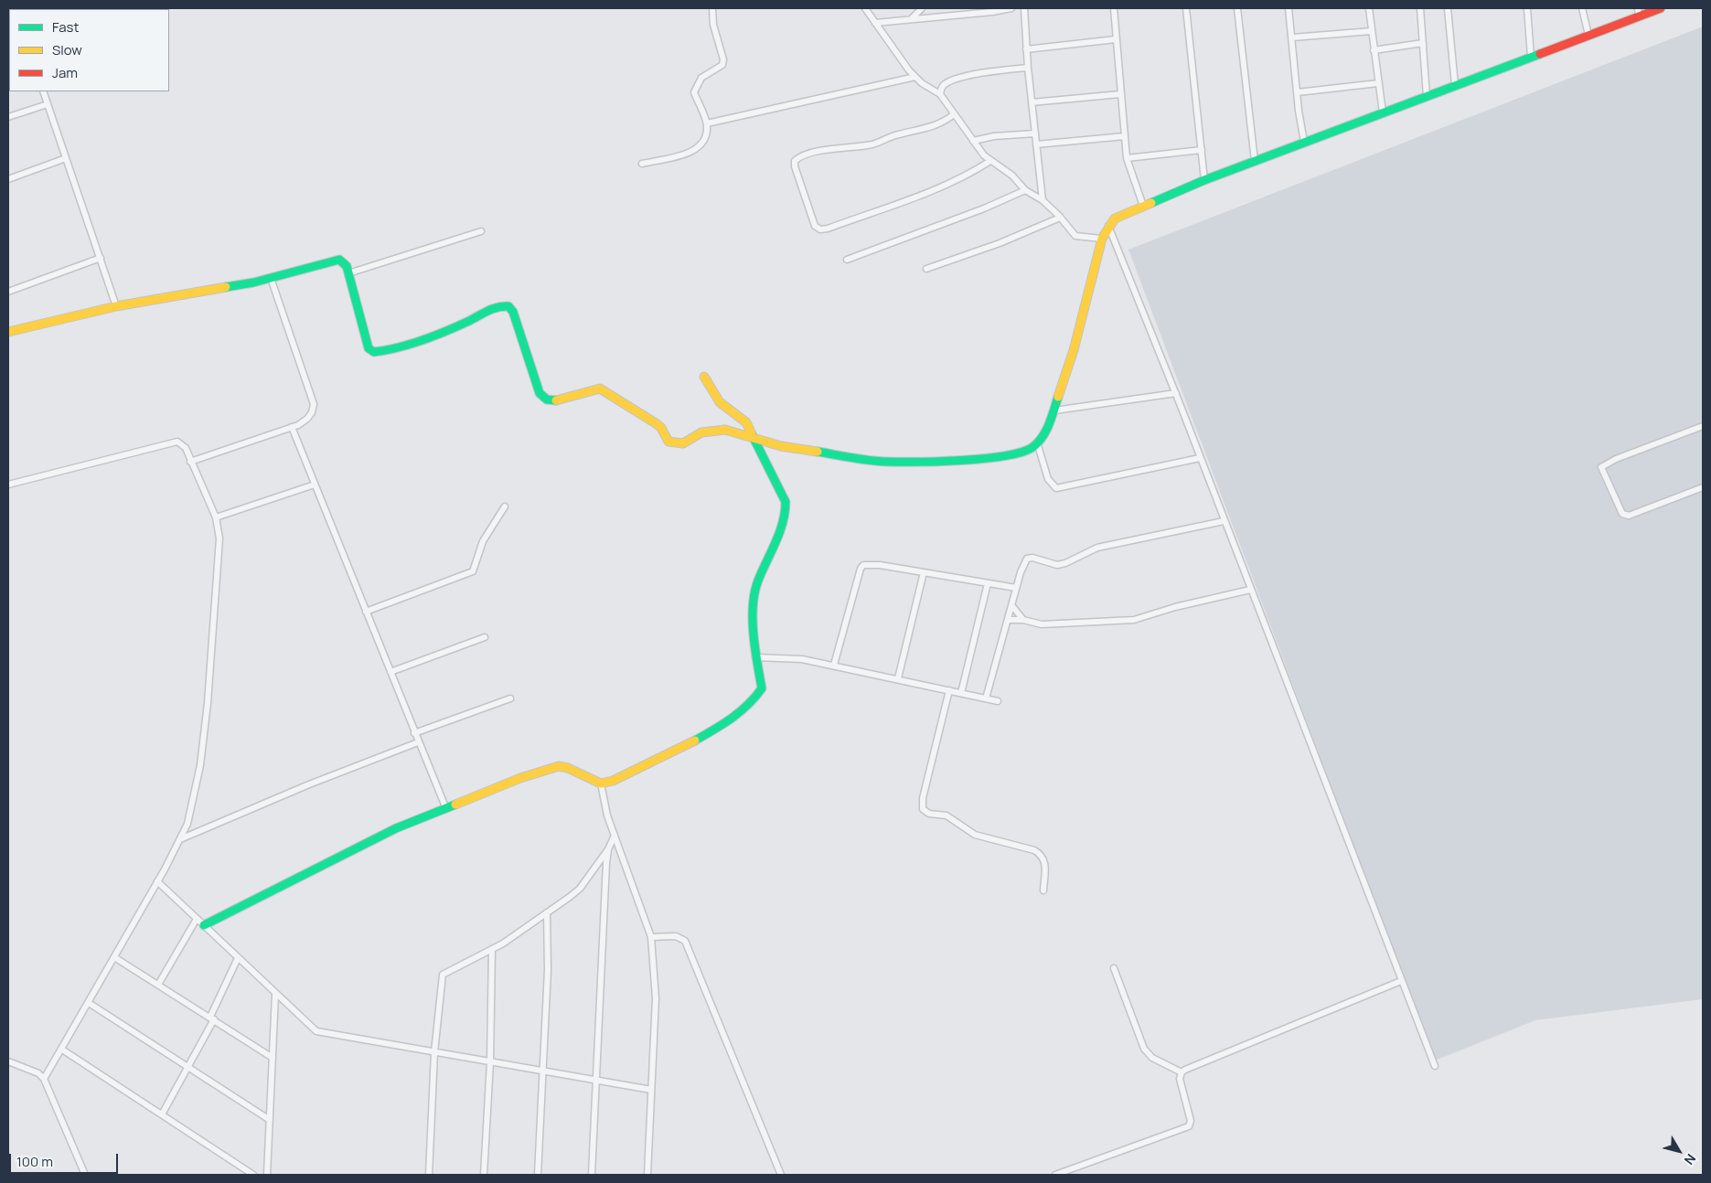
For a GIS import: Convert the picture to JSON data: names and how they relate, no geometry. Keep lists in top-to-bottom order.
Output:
{
  "legend": ["Fast", "Slow", "Jam"],
  "scale_bar": "100 m",
  "north": "bottom right"
}
